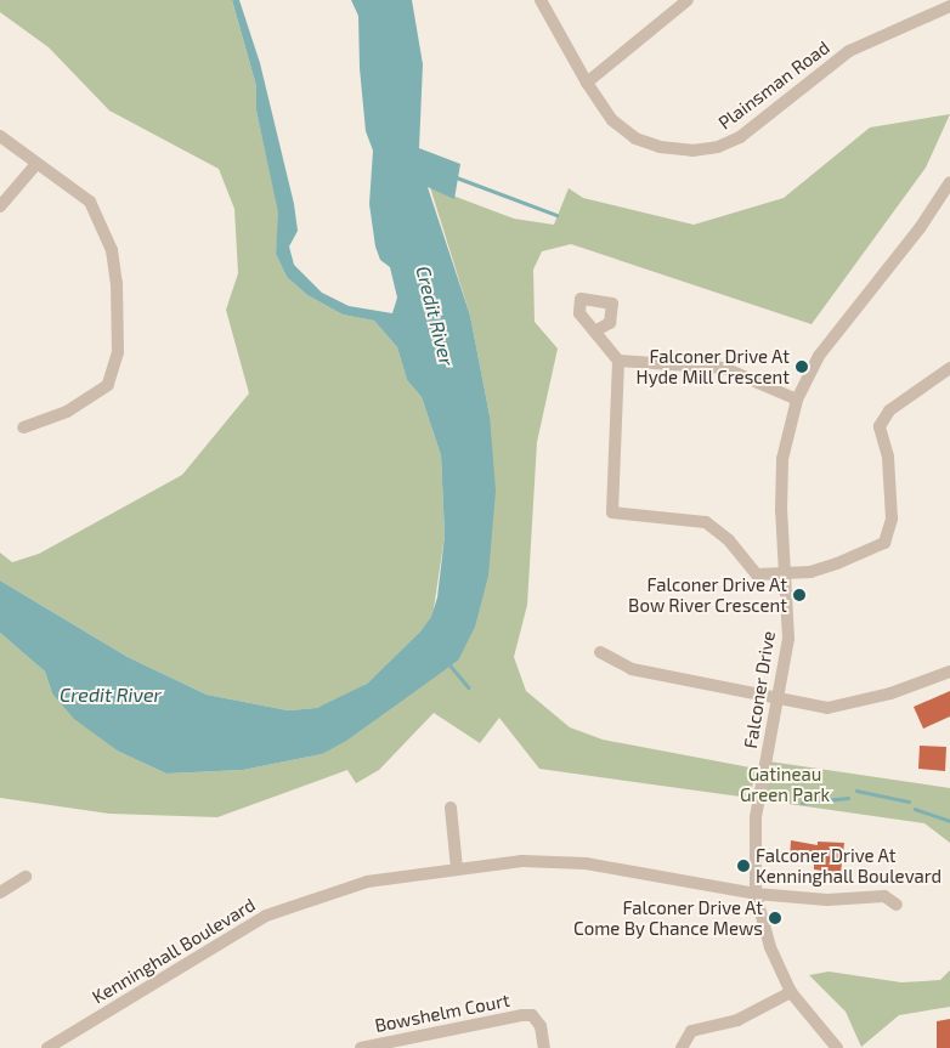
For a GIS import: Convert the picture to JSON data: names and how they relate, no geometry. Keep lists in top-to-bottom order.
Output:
{
  "streets": {
    "street": [
      "Plainsman Road",
      "Falconer Drive",
      "Kenninghall Boulevard",
      "Bowshelm Court"
    ]
  },
  "crossings": [
    ["Falconer Drive", "Kenninghall Boulevard"]
  ],
  "water": ["Credit River"],
  "parks": ["Gatineau Green Park"],
  "places": [
    "Falconer Drive At Hyde Mill Crescent",
    "Falconer Drive At Bow River Crescent",
    "Falconer Drive At Kenninghall Boulevard",
    "Falconer Drive At Come By Chance Mews"
  ]
}
